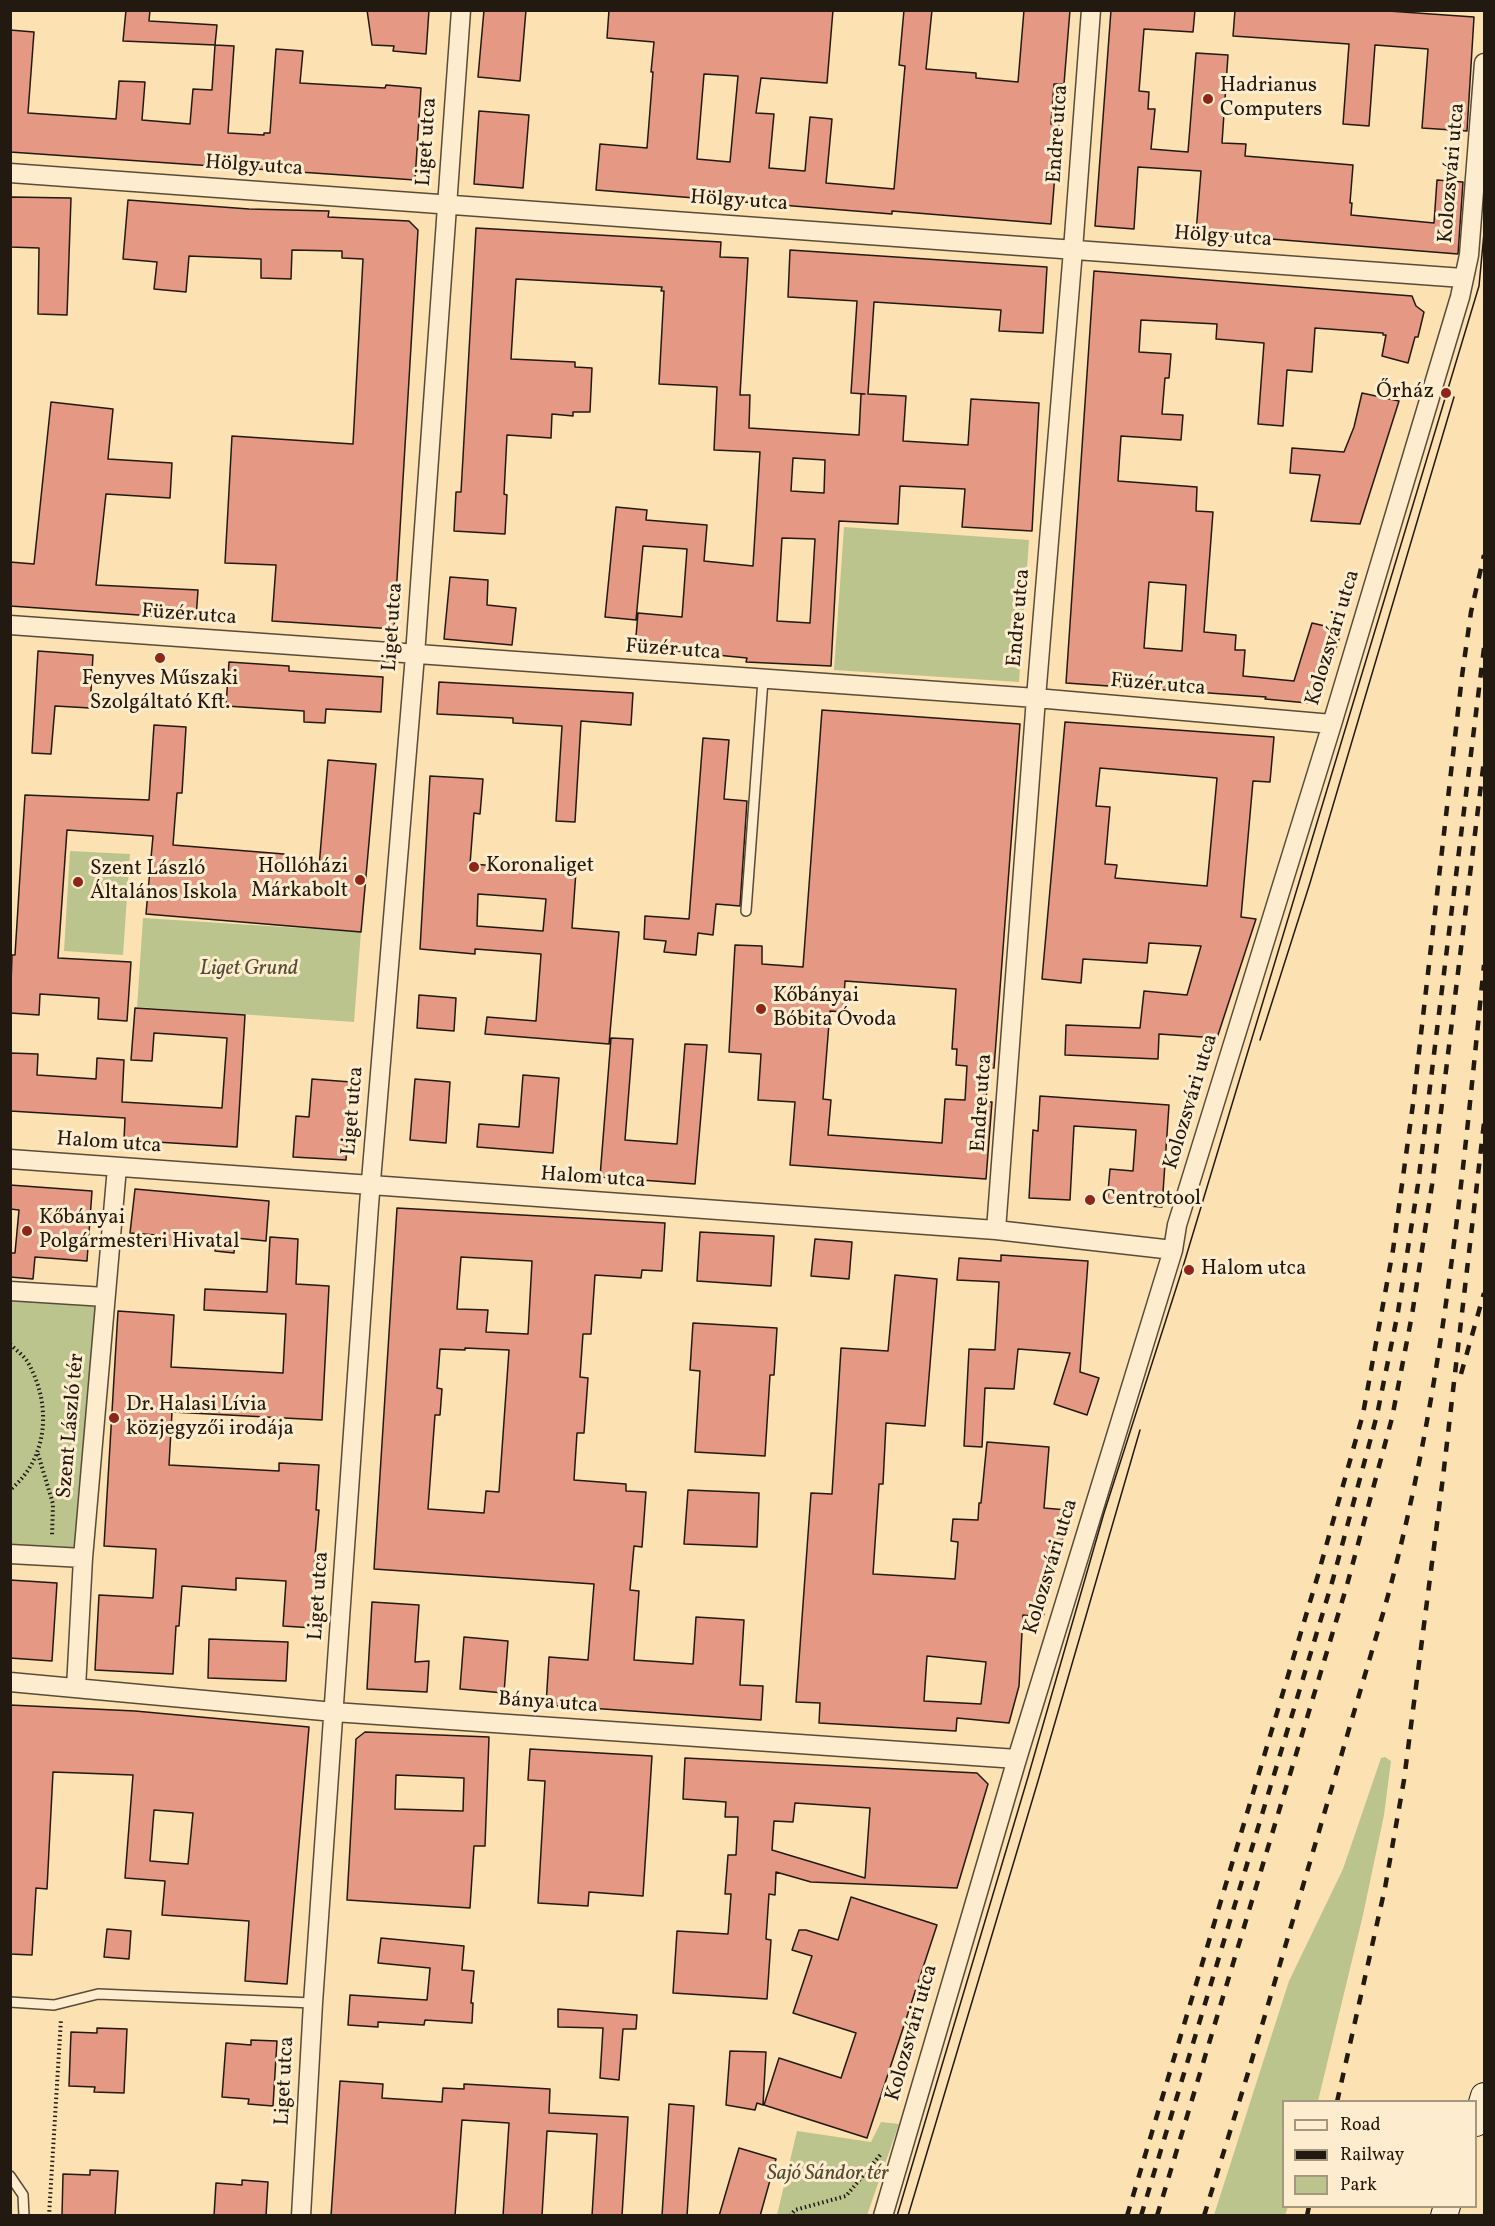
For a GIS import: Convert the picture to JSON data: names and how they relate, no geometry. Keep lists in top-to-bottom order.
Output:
{
  "streets": {
    "street": [
      "Endre utca",
      "Liget utca",
      "Hölgy utca",
      "Kolozsvári utca",
      "Füzér utca",
      "Halom utca",
      "Szent László tér",
      "Bánya utca"
    ]
  },
  "crossings": [
    ["Endre utca", "Hölgy utca"],
    ["Endre utca", "Füzér utca"],
    ["Endre utca", "Halom utca"],
    ["Liget utca", "Hölgy utca"],
    ["Liget utca", "Füzér utca"],
    ["Liget utca", "Halom utca"],
    ["Liget utca", "Bánya utca"],
    ["Hölgy utca", "Kolozsvári utca"],
    ["Kolozsvári utca", "Füzér utca"],
    ["Kolozsvári utca", "Halom utca"],
    ["Kolozsvári utca", "Bánya utca"],
    ["Halom utca", "Szent László tér"],
    ["Szent László tér", "Bánya utca"]
  ],
  "parks": ["Liget Grund", "Sajó Sándor tér"],
  "places": [
    "Hadrianus Computers",
    "Őrház",
    "Fenyves Műszaki Szolgáltató Kft.",
    "Koronaliget",
    "Hollóházi Márkabolt",
    "Szent László Általános Iskola",
    "Kőbányai Bóbita Óvoda",
    "Centrotool",
    "Kőbányai Polgármesteri Hivatal",
    "Halom utca",
    "Dr. Halasi Lívia közjegyzői irodája"
  ],
  "legend": ["Road", "Railway", "Park"]
}
